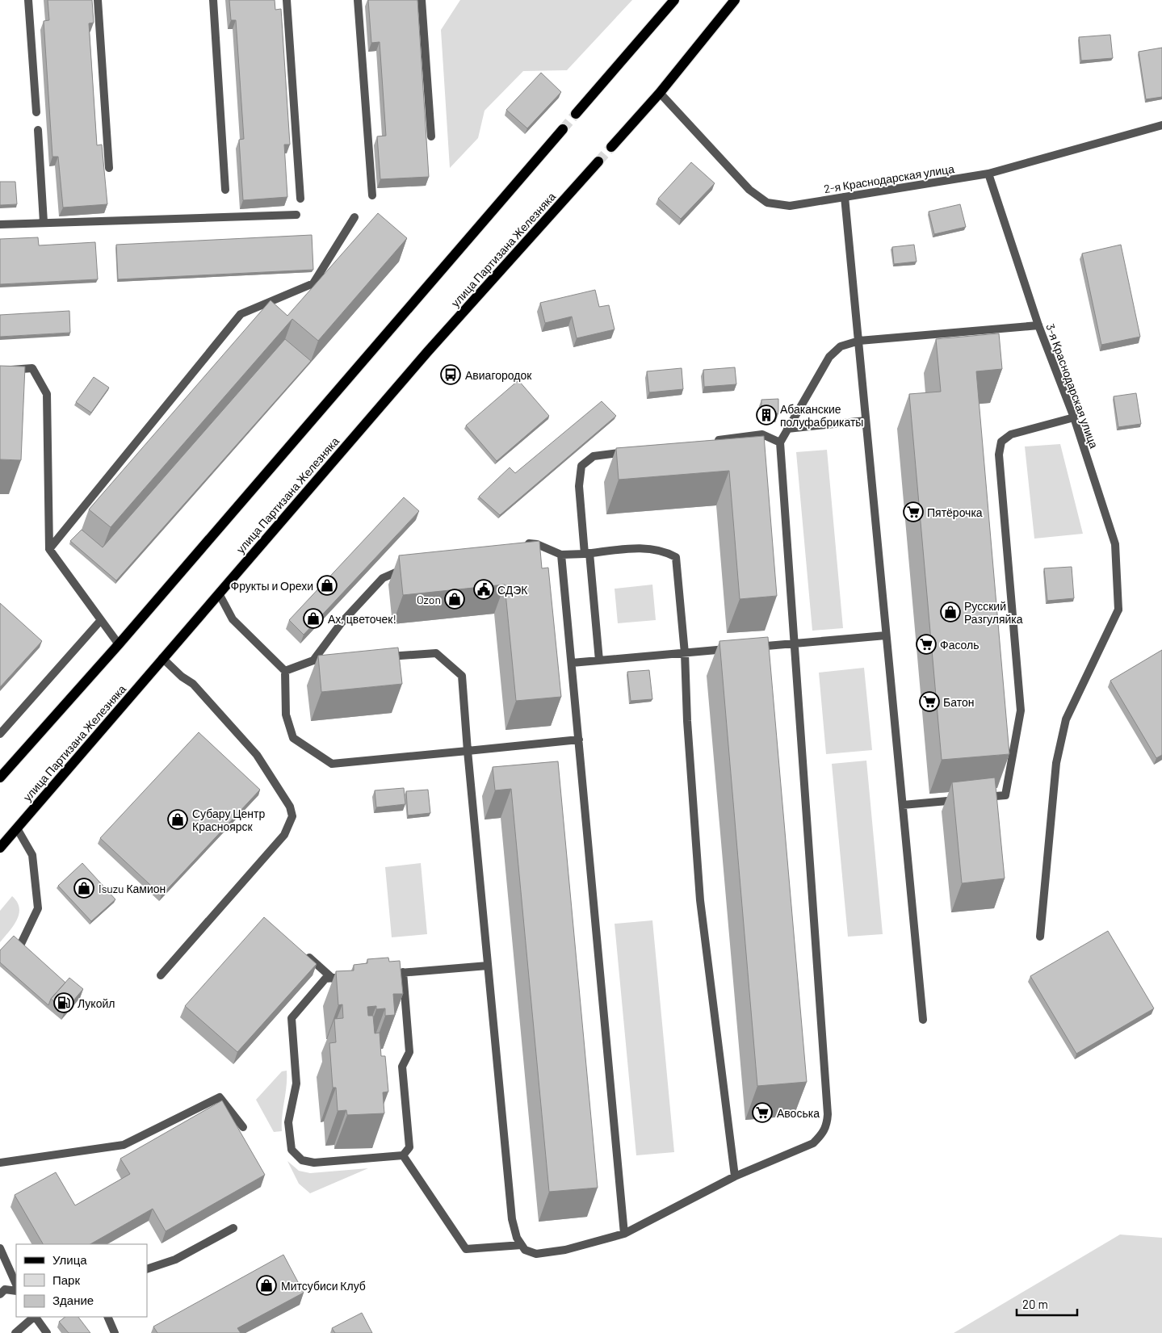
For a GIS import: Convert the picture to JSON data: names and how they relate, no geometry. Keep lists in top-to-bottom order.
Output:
{
  "streets": {
    "main road": ["улица Партизана Железняка"],
    "street": ["2-я Краснодарская улица", "3-я Краснодарская улица"]
  },
  "crossings": [
    ["2-я Краснодарская улица", "3-я Краснодарская улица"]
  ],
  "places": {
    "bus stop": ["Авиагородок"],
    "building": ["Абаканские полуфабрикаты"],
    "supermarket": [
      "Пятёрочка",
      "Фасоль",
      "Батон",
      "Авоська"
    ],
    "shop": [
      "Фрукты и Орехи",
      "Ozon",
      "Русский Разгуляйка",
      "Ах, цветочек!",
      "Субару Центр Красноярск",
      "Isuzu Камион",
      "Митсубиси Клуб"
    ],
    "public building": ["СДЭК"],
    "fuel station": ["Лукойл"]
  },
  "legend": ["Улица", "Парк", "Здание"],
  "scale_bar": "20 m"
}
